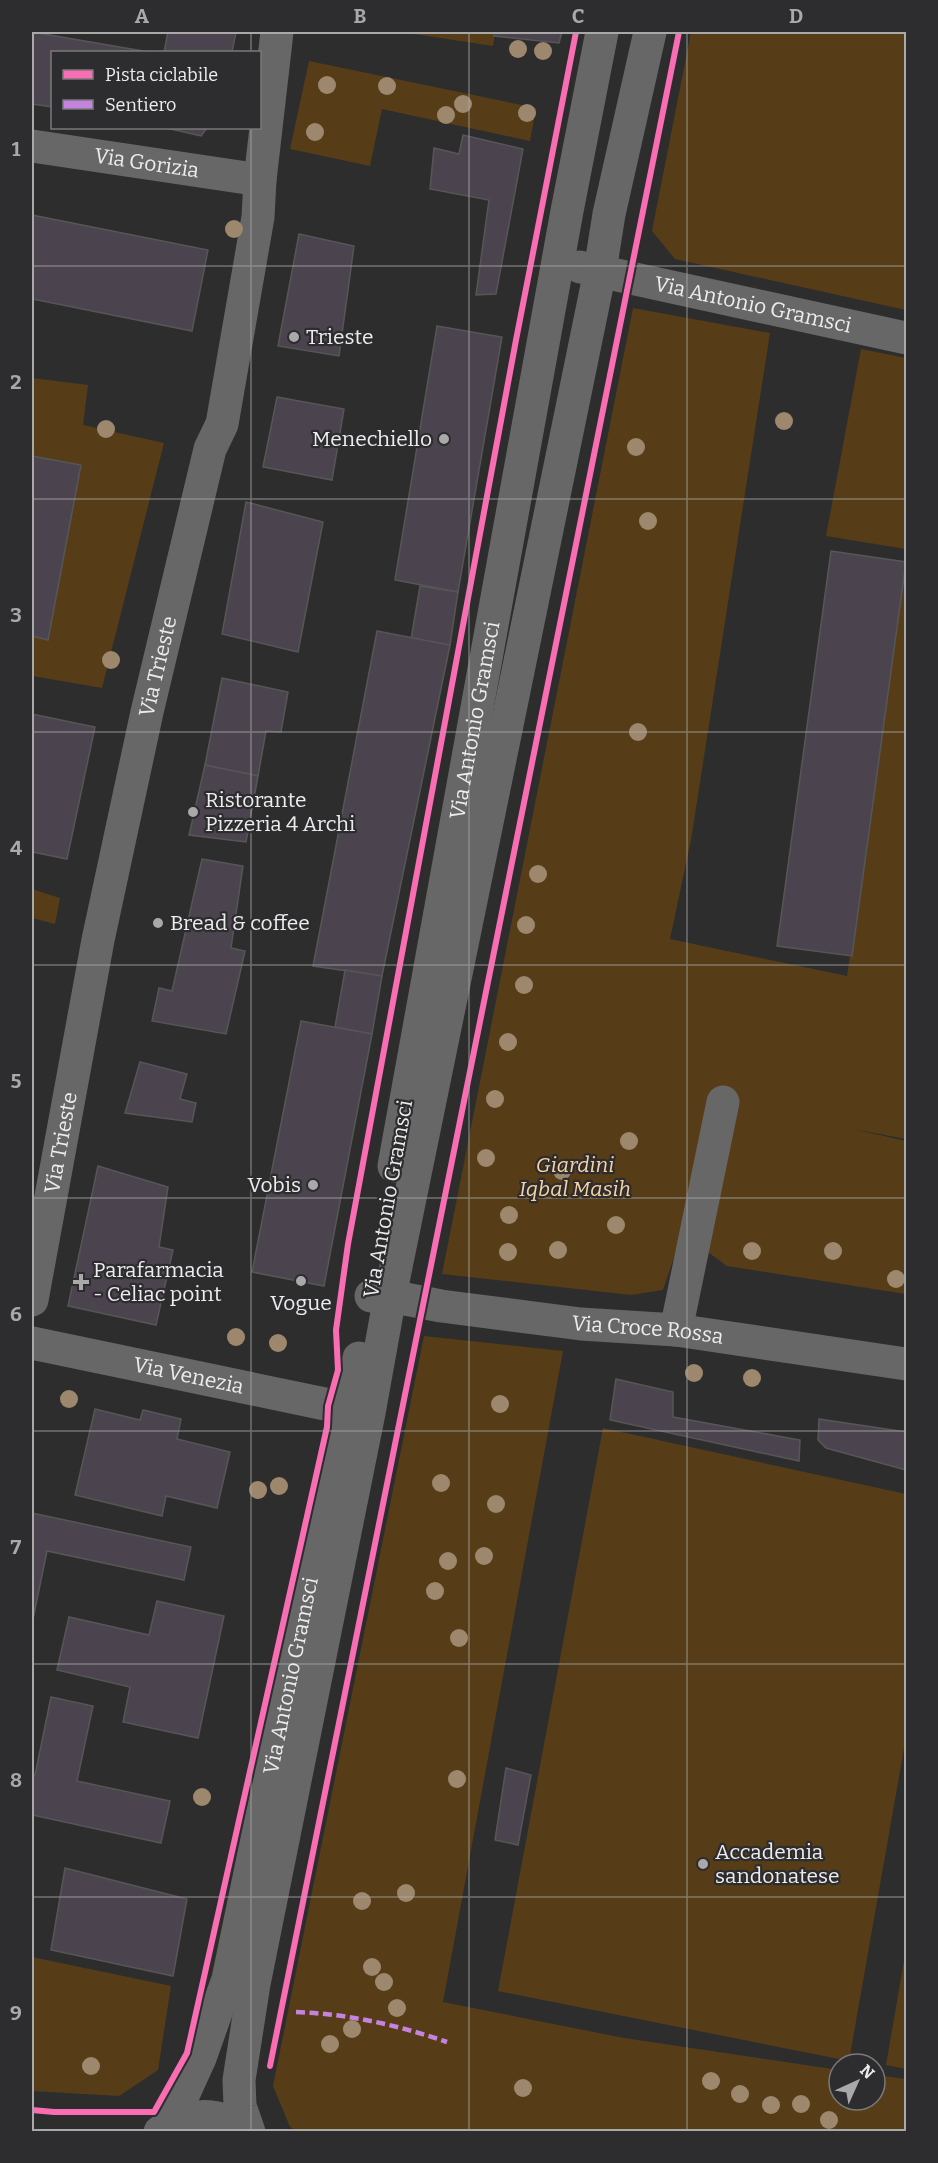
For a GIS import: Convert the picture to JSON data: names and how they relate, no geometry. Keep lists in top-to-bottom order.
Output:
{
  "streets": {
    "street": [
      "Via Gorizia",
      "Via Antonio Gramsci",
      "Via Trieste",
      "Via Croce Rossa",
      "Via Venezia"
    ]
  },
  "crossings": [
    ["Via Gorizia", "Via Trieste"],
    ["Via Antonio Gramsci", "Via Croce Rossa"],
    ["Via Antonio Gramsci", "Via Venezia"]
  ],
  "parks": ["Giardini Iqbal Masih"],
  "places": {
    "other": [
      "Trieste",
      "Menechiello",
      "Ristorante Pizzeria 4 Archi",
      "Bread & coffee",
      "Vobis",
      "Vogue",
      "Accademia sandonatese"
    ],
    "health": ["Parafarmacia - Celiac point"]
  },
  "legend": ["Pista ciclabile", "Sentiero"],
  "north": "top right",
  "grid": {
    "columns": [
      "A",
      "B",
      "C",
      "D"
    ],
    "rows": [
      "1",
      "2",
      "3",
      "4",
      "5",
      "6",
      "7",
      "8",
      "9"
    ]
  }
}
